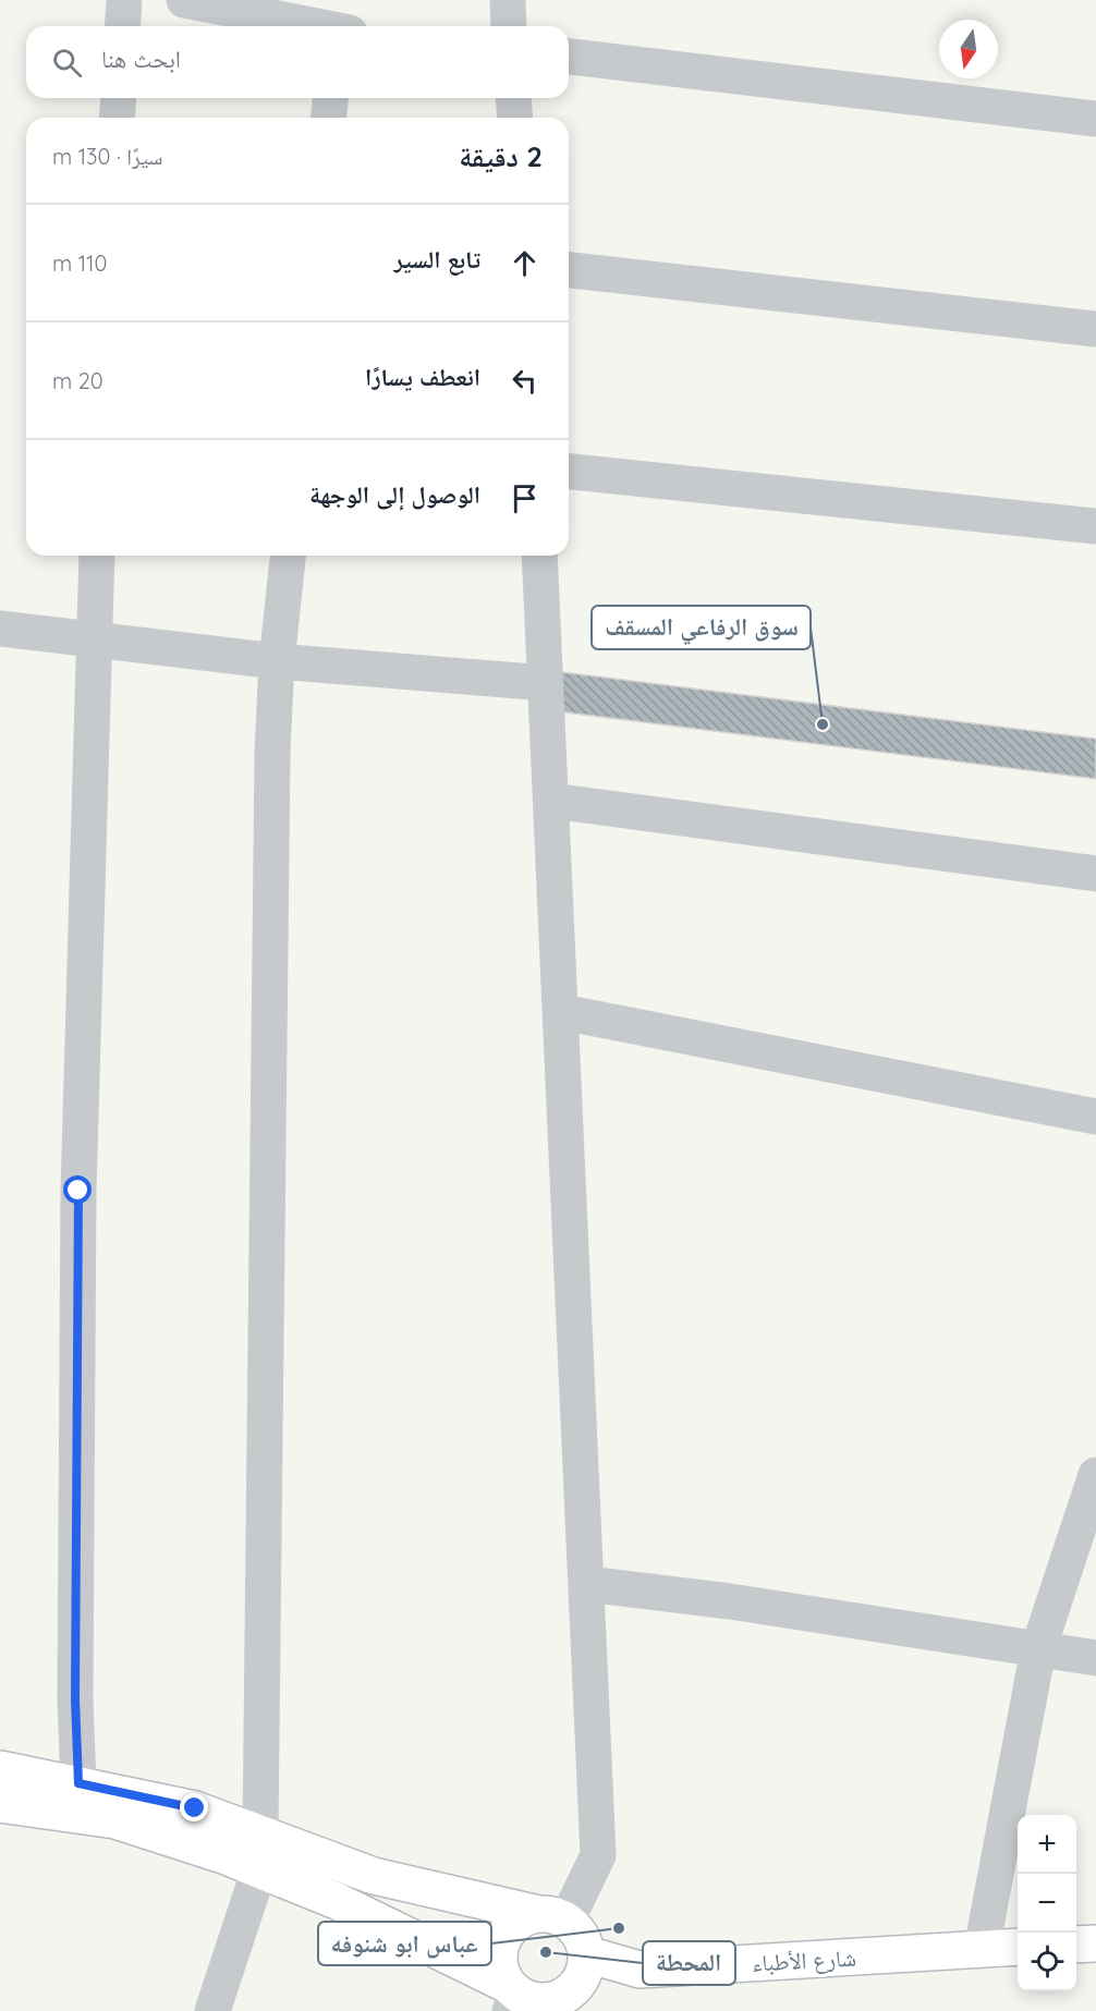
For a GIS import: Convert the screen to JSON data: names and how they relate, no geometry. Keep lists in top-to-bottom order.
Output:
{
  "streets": {
    "main road": ["شارع الأطباء"]
  },
  "places": ["سوق الرفاعي المسقف", "عباس ابو شنوفه", "المحطة"],
  "north": "bottom",
  "page": {
    "search": "ابحث هنا",
    "heading": ["2 دقيقة", "سيرًا · 130 m"],
    "list": [
      ["تابع السير", "110 m"],
      ["انعطف يسارًا", "20 m"],
      "الوصول إلى الوجهة"
    ],
    "map_buttons": ["+", "−"]
  }
}
